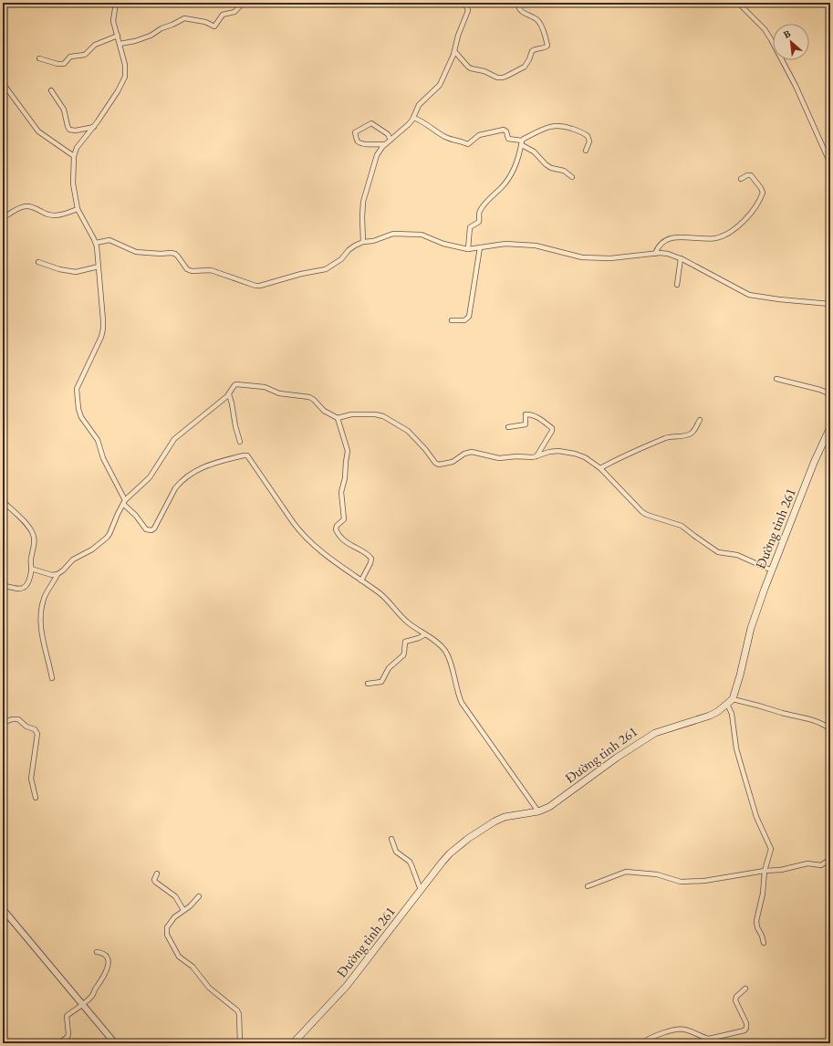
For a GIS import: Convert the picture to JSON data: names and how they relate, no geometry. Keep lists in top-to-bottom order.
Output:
{
  "streets": {
    "main road": ["Đường tỉnh 261"]
  },
  "north": "top left"
}
